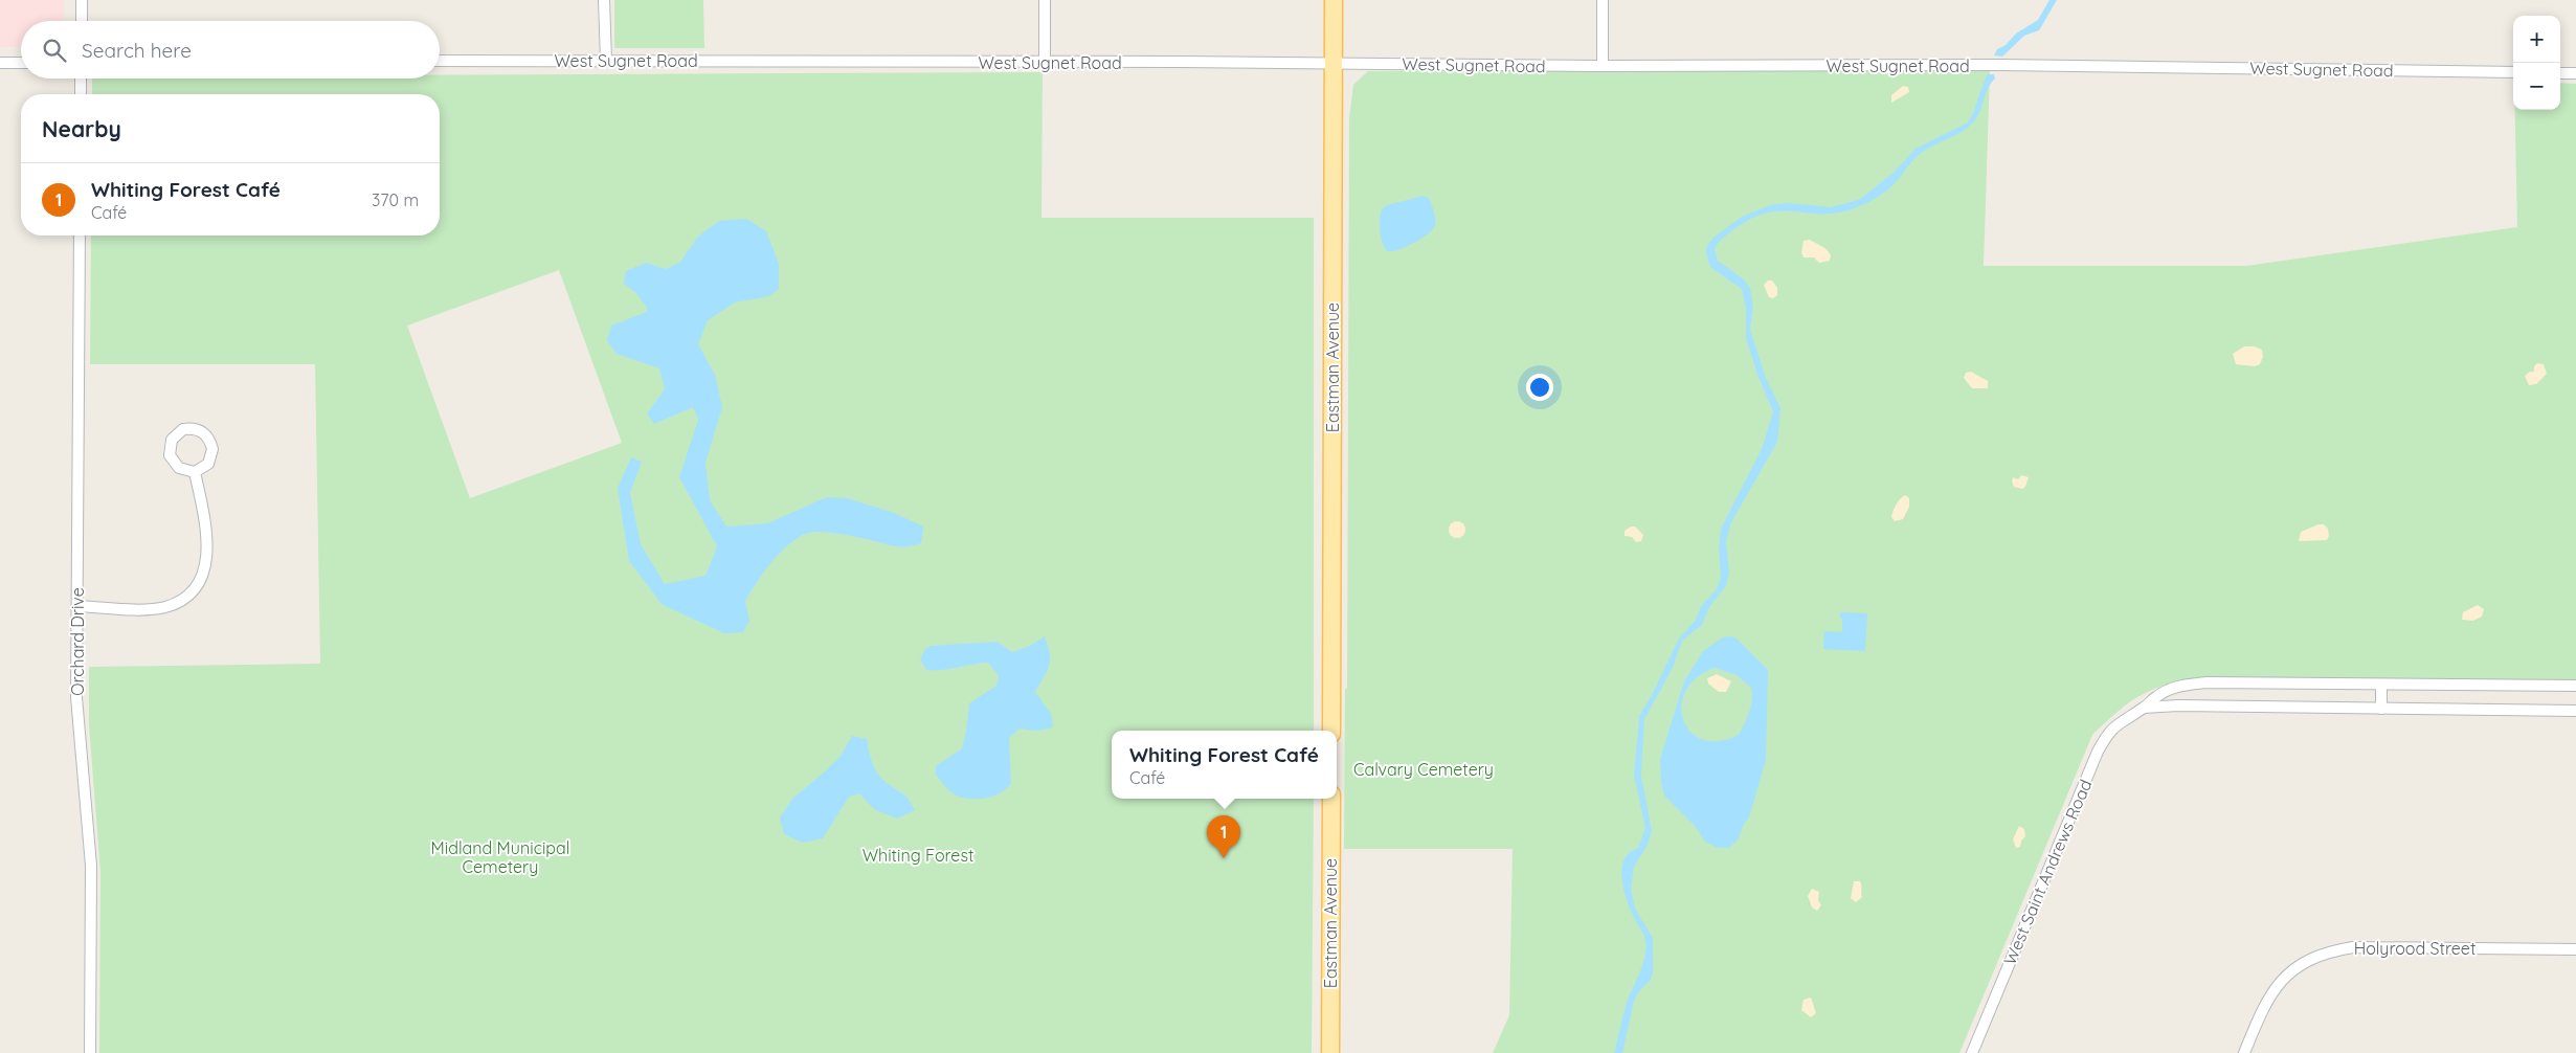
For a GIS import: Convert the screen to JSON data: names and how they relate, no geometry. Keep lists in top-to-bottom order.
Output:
{
  "streets": {
    "main road": ["Eastman Avenue"],
    "street": [
      "West Sugnet Road",
      "Orchard Drive",
      "West Saint Andrews Road",
      "Holyrood Street"
    ]
  },
  "crossings": [
    ["West Sugnet Road", "Eastman Avenue"]
  ],
  "parks": ["Calvary Cemetery", "Midland Municipal Cemetery", "Whiting Forest"],
  "page": {
    "map_buttons": ["+", "−"],
    "search": "Search here",
    "heading": "Nearby",
    "list": [
      {
        "mark": "1",
        "name": "Whiting Forest Café",
        "note": "Café",
        "value": "370 m"
      }
    ],
    "popup": ["Whiting Forest Café", "Café"],
    "pins": "1"
  }
}
